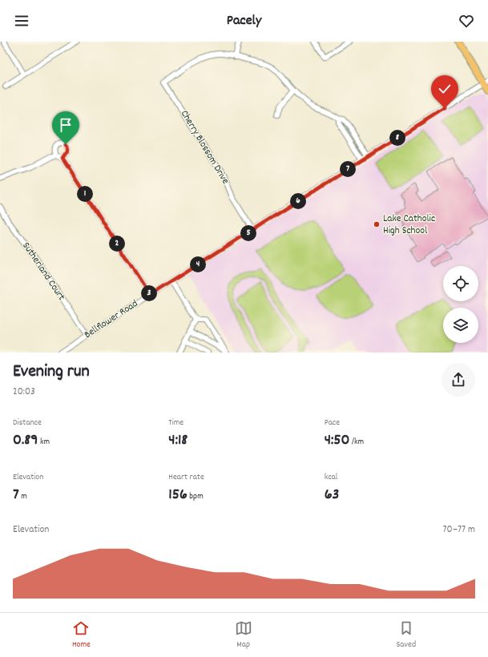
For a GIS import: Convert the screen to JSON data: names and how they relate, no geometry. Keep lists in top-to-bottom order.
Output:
{
  "streets": {
    "street": ["Cherry Blossom Drive", "Sutherland Court", "Bellflower Road"]
  },
  "crossings": [
    ["Cherry Blossom Drive", "Bellflower Road"],
    ["Sutherland Court", "Bellflower Road"]
  ],
  "places": ["Lake Catholic High School"],
  "page": {
    "header": "Pacely",
    "pins": [
      "8",
      "7",
      "1",
      "6",
      "5",
      "2",
      "4",
      "3"
    ],
    "heading": ["Evening run", "20:03"],
    "stats": [
      ["Distance", "0.89 km"],
      ["Time", "4:18"],
      ["Pace", "4:50 /km"],
      ["Elevation", "7 m"],
      ["Heart rate", "156 bpm"],
      ["kcal", "63"]
    ],
    "chart": ["Elevation", "70–77 m"],
    "tabs": ["Home", "Map", "Saved"]
  }
}
